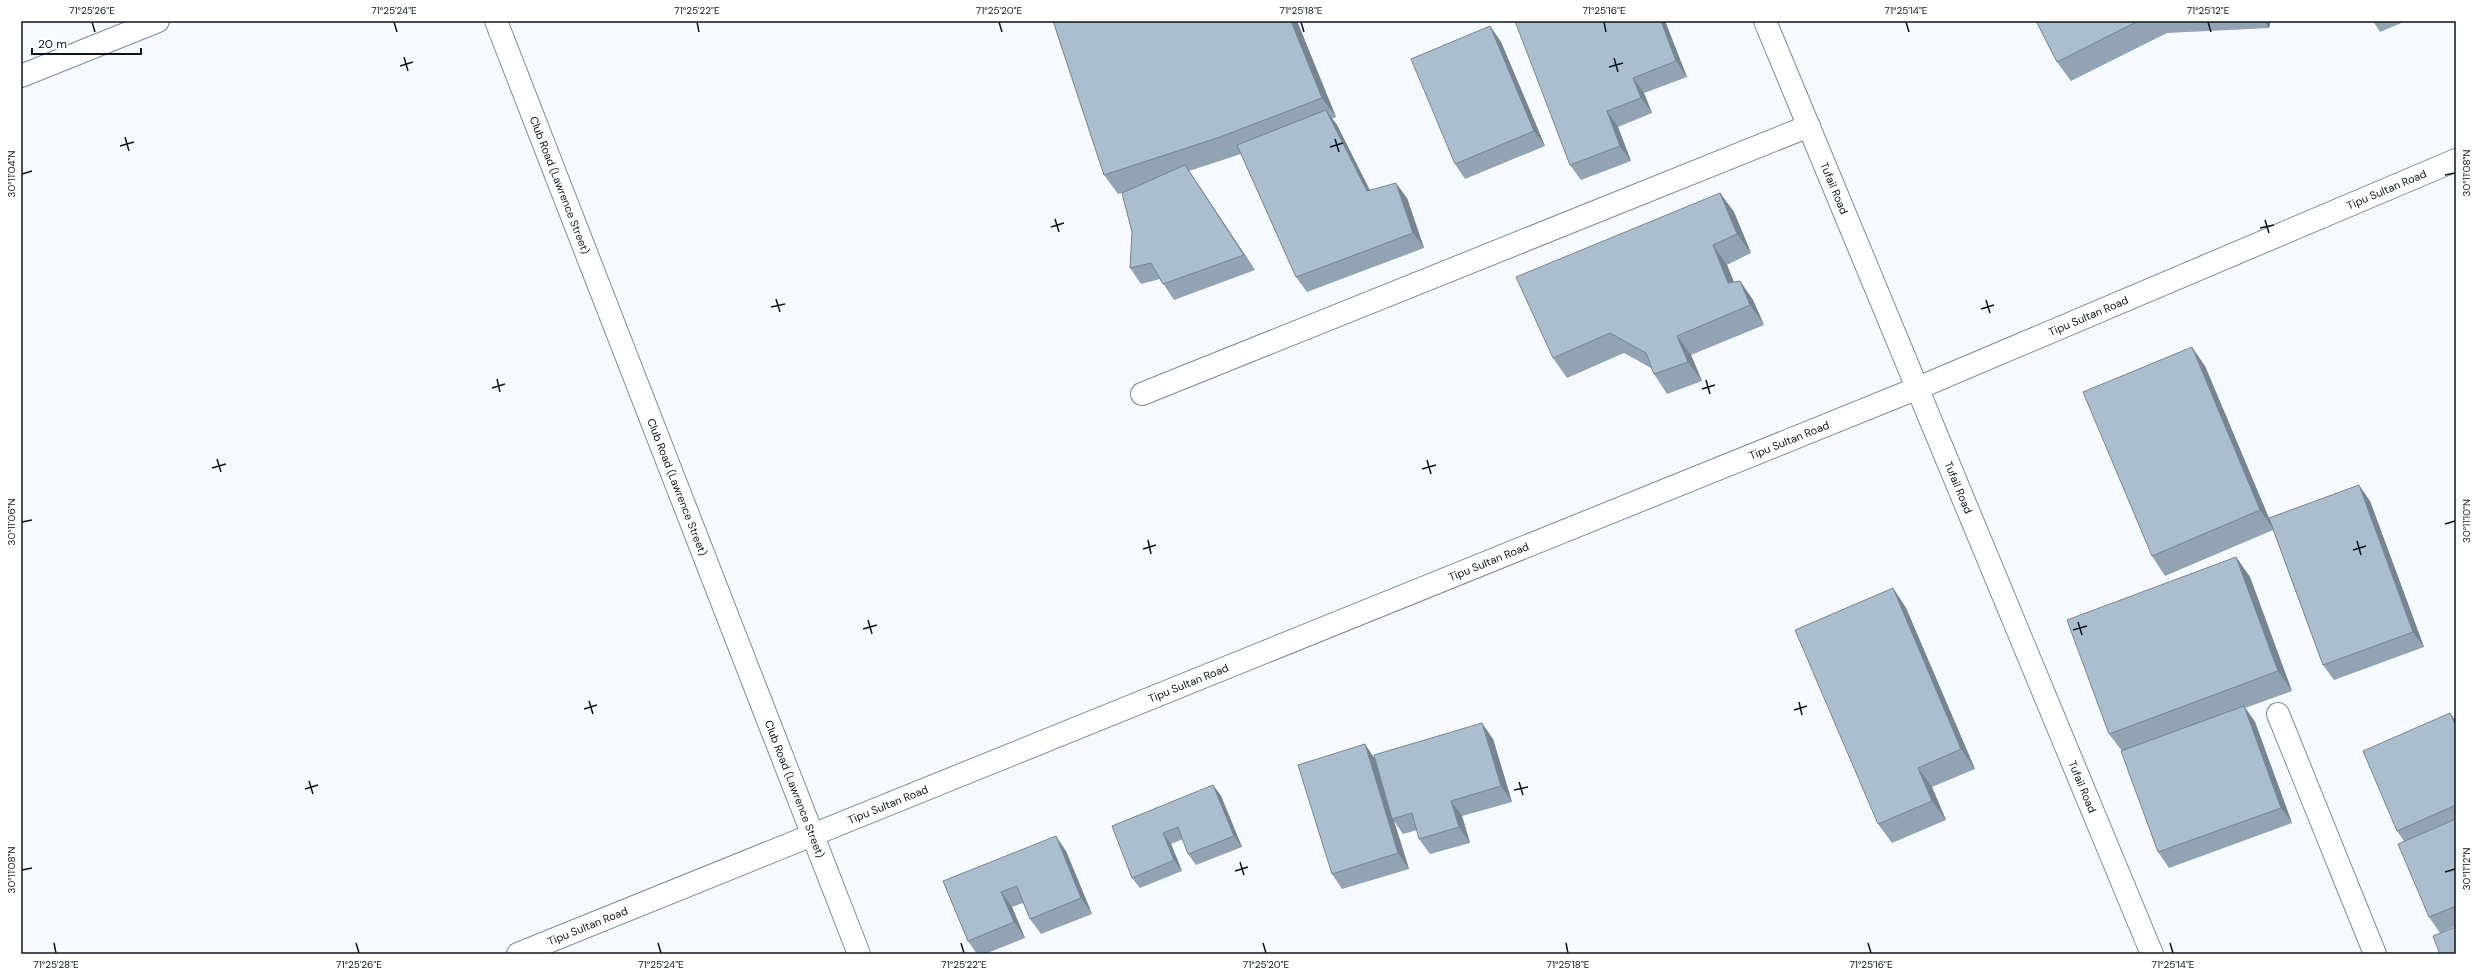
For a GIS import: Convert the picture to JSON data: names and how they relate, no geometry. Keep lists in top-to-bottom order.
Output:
{
  "streets": {
    "street": ["Club Road (Lawrence Street)", "Tufail Road", "Tipu Sultan Road"]
  },
  "crossings": [
    ["Club Road (Lawrence Street)", "Tipu Sultan Road"],
    ["Tufail Road", "Tipu Sultan Road"]
  ],
  "scale_bar": "20 m",
  "coordinates": [
    "71°25'26\"E",
    "71°25'24\"E",
    "71°25'22\"E",
    "71°25'20\"E",
    "71°25'18\"E",
    "71°25'16\"E",
    "71°25'14\"E",
    "71°25'12\"E",
    "30°11'08\"N",
    "30°11'04\"N",
    "30°11'10\"N",
    "30°11'06\"N",
    "30°11'12\"N",
    "71°25'28\"E"
  ]
}
